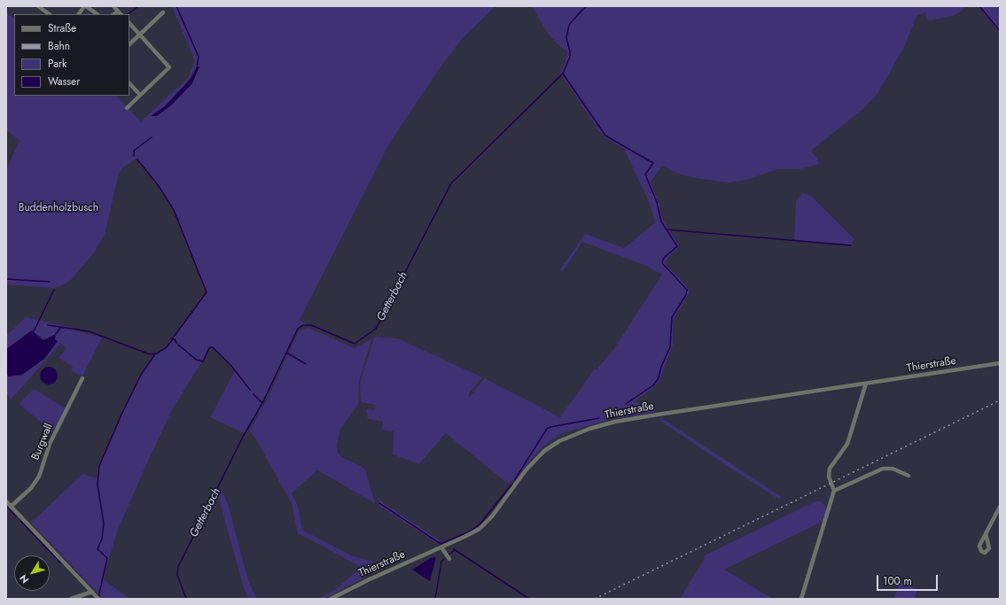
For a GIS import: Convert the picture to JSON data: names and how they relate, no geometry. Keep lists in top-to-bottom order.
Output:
{
  "streets": {
    "street": ["Thierstraße", "Burgwall"]
  },
  "water": ["Getterbach"],
  "parks": ["Buddenholzbusch"],
  "legend": [
    "Straße",
    "Bahn",
    "Park",
    "Wasser"
  ],
  "scale_bar": "100 m",
  "north": "bottom left"
}
